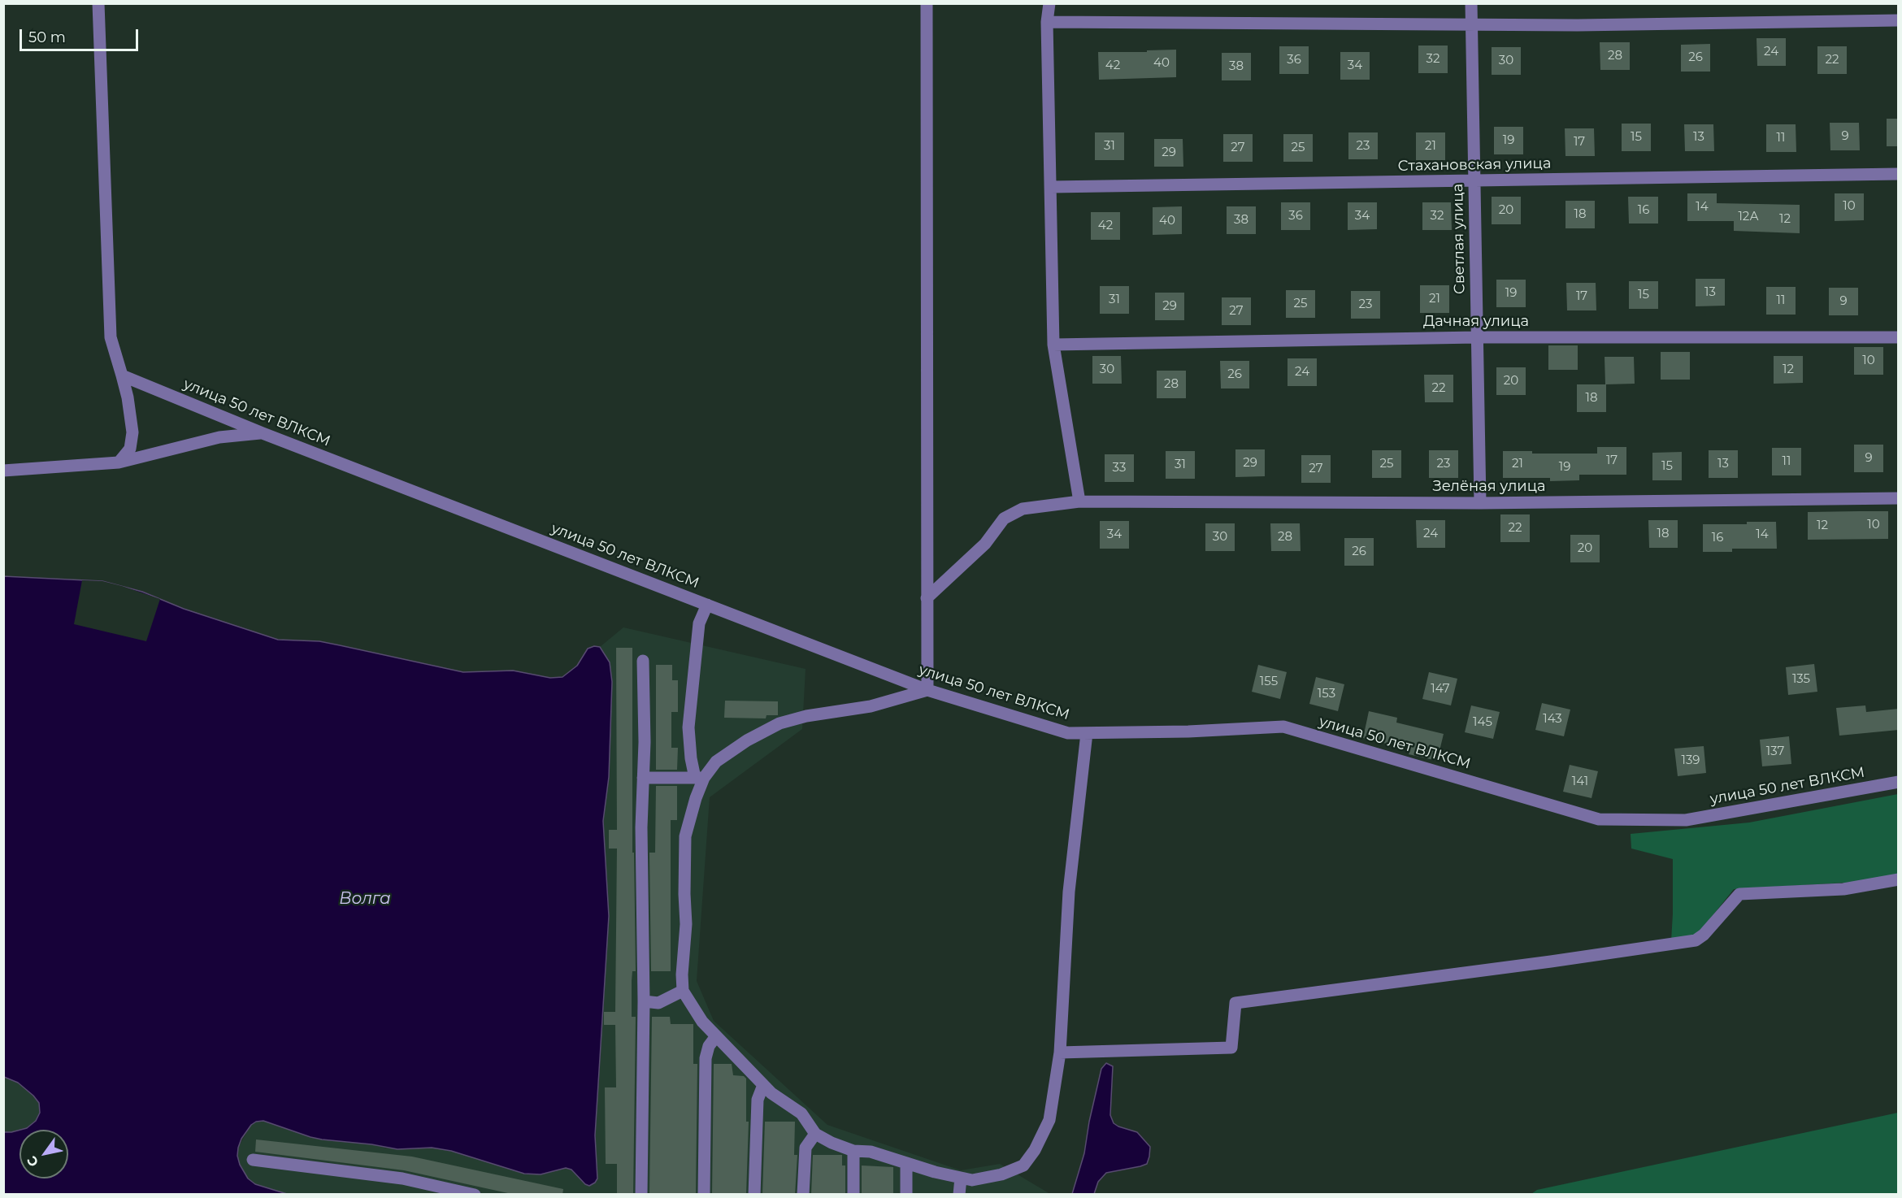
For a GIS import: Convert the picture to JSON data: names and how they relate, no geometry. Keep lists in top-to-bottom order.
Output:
{
  "streets": {
    "street": [
      "Стахановская улица",
      "Светлая улица",
      "Дачная улица",
      "улица 50 лет ВЛКСМ",
      "Зелёная улица"
    ]
  },
  "crossings": [
    ["Стахановская улица", "Светлая улица"],
    ["Светлая улица", "Дачная улица"],
    ["Светлая улица", "Зелёная улица"]
  ],
  "water": ["Волга"],
  "house_numbers": [
    "24",
    "28",
    "26",
    "32",
    "36",
    "22",
    "30",
    "40",
    "42",
    "34",
    "38",
    "9",
    "15",
    "13",
    "11",
    "19",
    "17",
    "31",
    "23",
    "21",
    "27",
    "25",
    "29",
    "10",
    "14",
    "20",
    "16",
    "18",
    "36",
    "34",
    "32",
    "12А",
    "12",
    "38",
    "40",
    "42",
    "13",
    "19",
    "15",
    "17",
    "21",
    "31",
    "11",
    "9",
    "25",
    "23",
    "29",
    "27",
    "10",
    "30",
    "12",
    "24",
    "26",
    "20",
    "28",
    "22",
    "18",
    "9",
    "17",
    "11",
    "29",
    "25",
    "23",
    "21",
    "13",
    "31",
    "15",
    "19",
    "33",
    "27",
    "10",
    "12",
    "22",
    "24",
    "18",
    "34",
    "14",
    "30",
    "28",
    "16",
    "20",
    "26",
    "135",
    "155",
    "147",
    "153",
    "143",
    "145",
    "137",
    "139",
    "141"
  ],
  "scale_bar": "50 m",
  "north": "bottom left"
}
